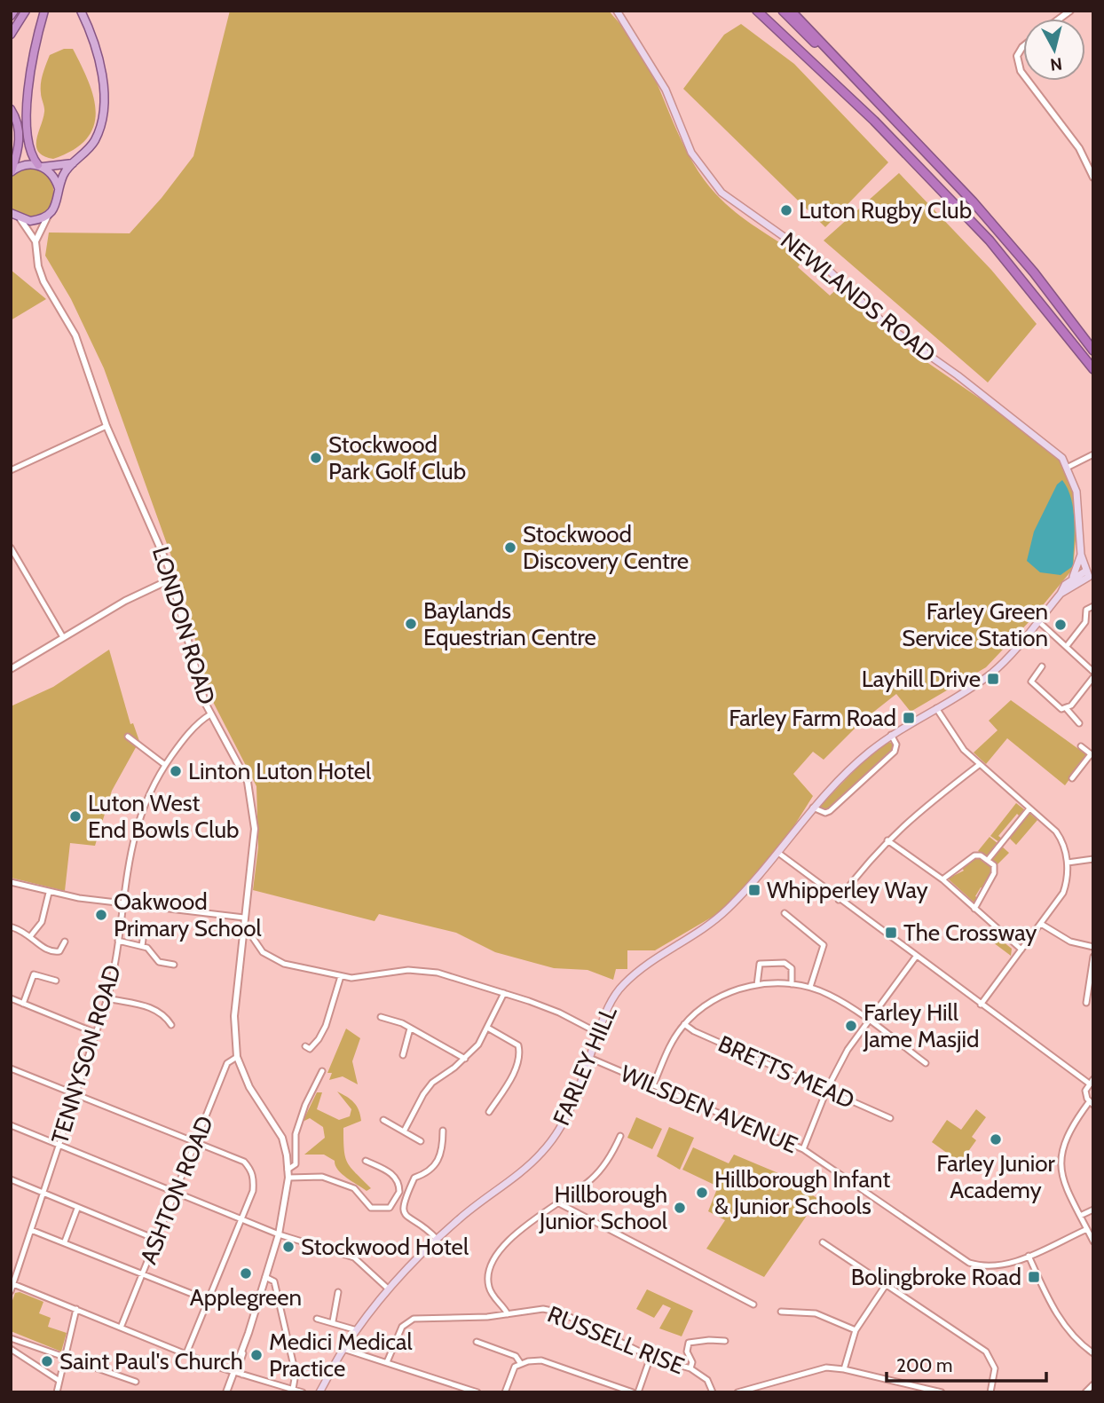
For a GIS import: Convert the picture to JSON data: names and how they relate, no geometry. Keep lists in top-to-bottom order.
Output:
{
  "streets": {
    "main road": ["NEWLANDS ROAD", "FARLEY HILL"],
    "street": [
      "LONDON ROAD",
      "TENNYSON ROAD",
      "BRETTS MEAD",
      "WILSDEN AVENUE",
      "ASHTON ROAD",
      "RUSSELL RISE"
    ]
  },
  "crossings": [
    ["NEWLANDS ROAD", "FARLEY HILL"],
    ["LONDON ROAD", "TENNYSON ROAD"],
    ["LONDON ROAD", "ASHTON ROAD"],
    ["FARLEY HILL", "WILSDEN AVENUE"]
  ],
  "places": {
    "other": [
      "Luton Rugby Club",
      "Stockwood Park Golf Club",
      "Stockwood Discovery Centre",
      "Baylands Equestrian Centre",
      "Farley Green Service Station",
      "Linton Luton Hotel",
      "Luton West End Bowls Club",
      "Oakwood Primary School",
      "Farley Hill Jame Masjid",
      "Farley Junior Academy",
      "Hillborough Infant & Junior Schools",
      "Hillborough Junior School",
      "Stockwood Hotel",
      "Applegreen",
      "Medici Medical Practice",
      "Saint Paul's Church"
    ],
    "transit": [
      "Layhill Drive",
      "Farley Farm Road",
      "Whipperley Way",
      "The Crossway",
      "Bolingbroke Road"
    ]
  },
  "scale_bar": "200 m",
  "north": "bottom"
}
